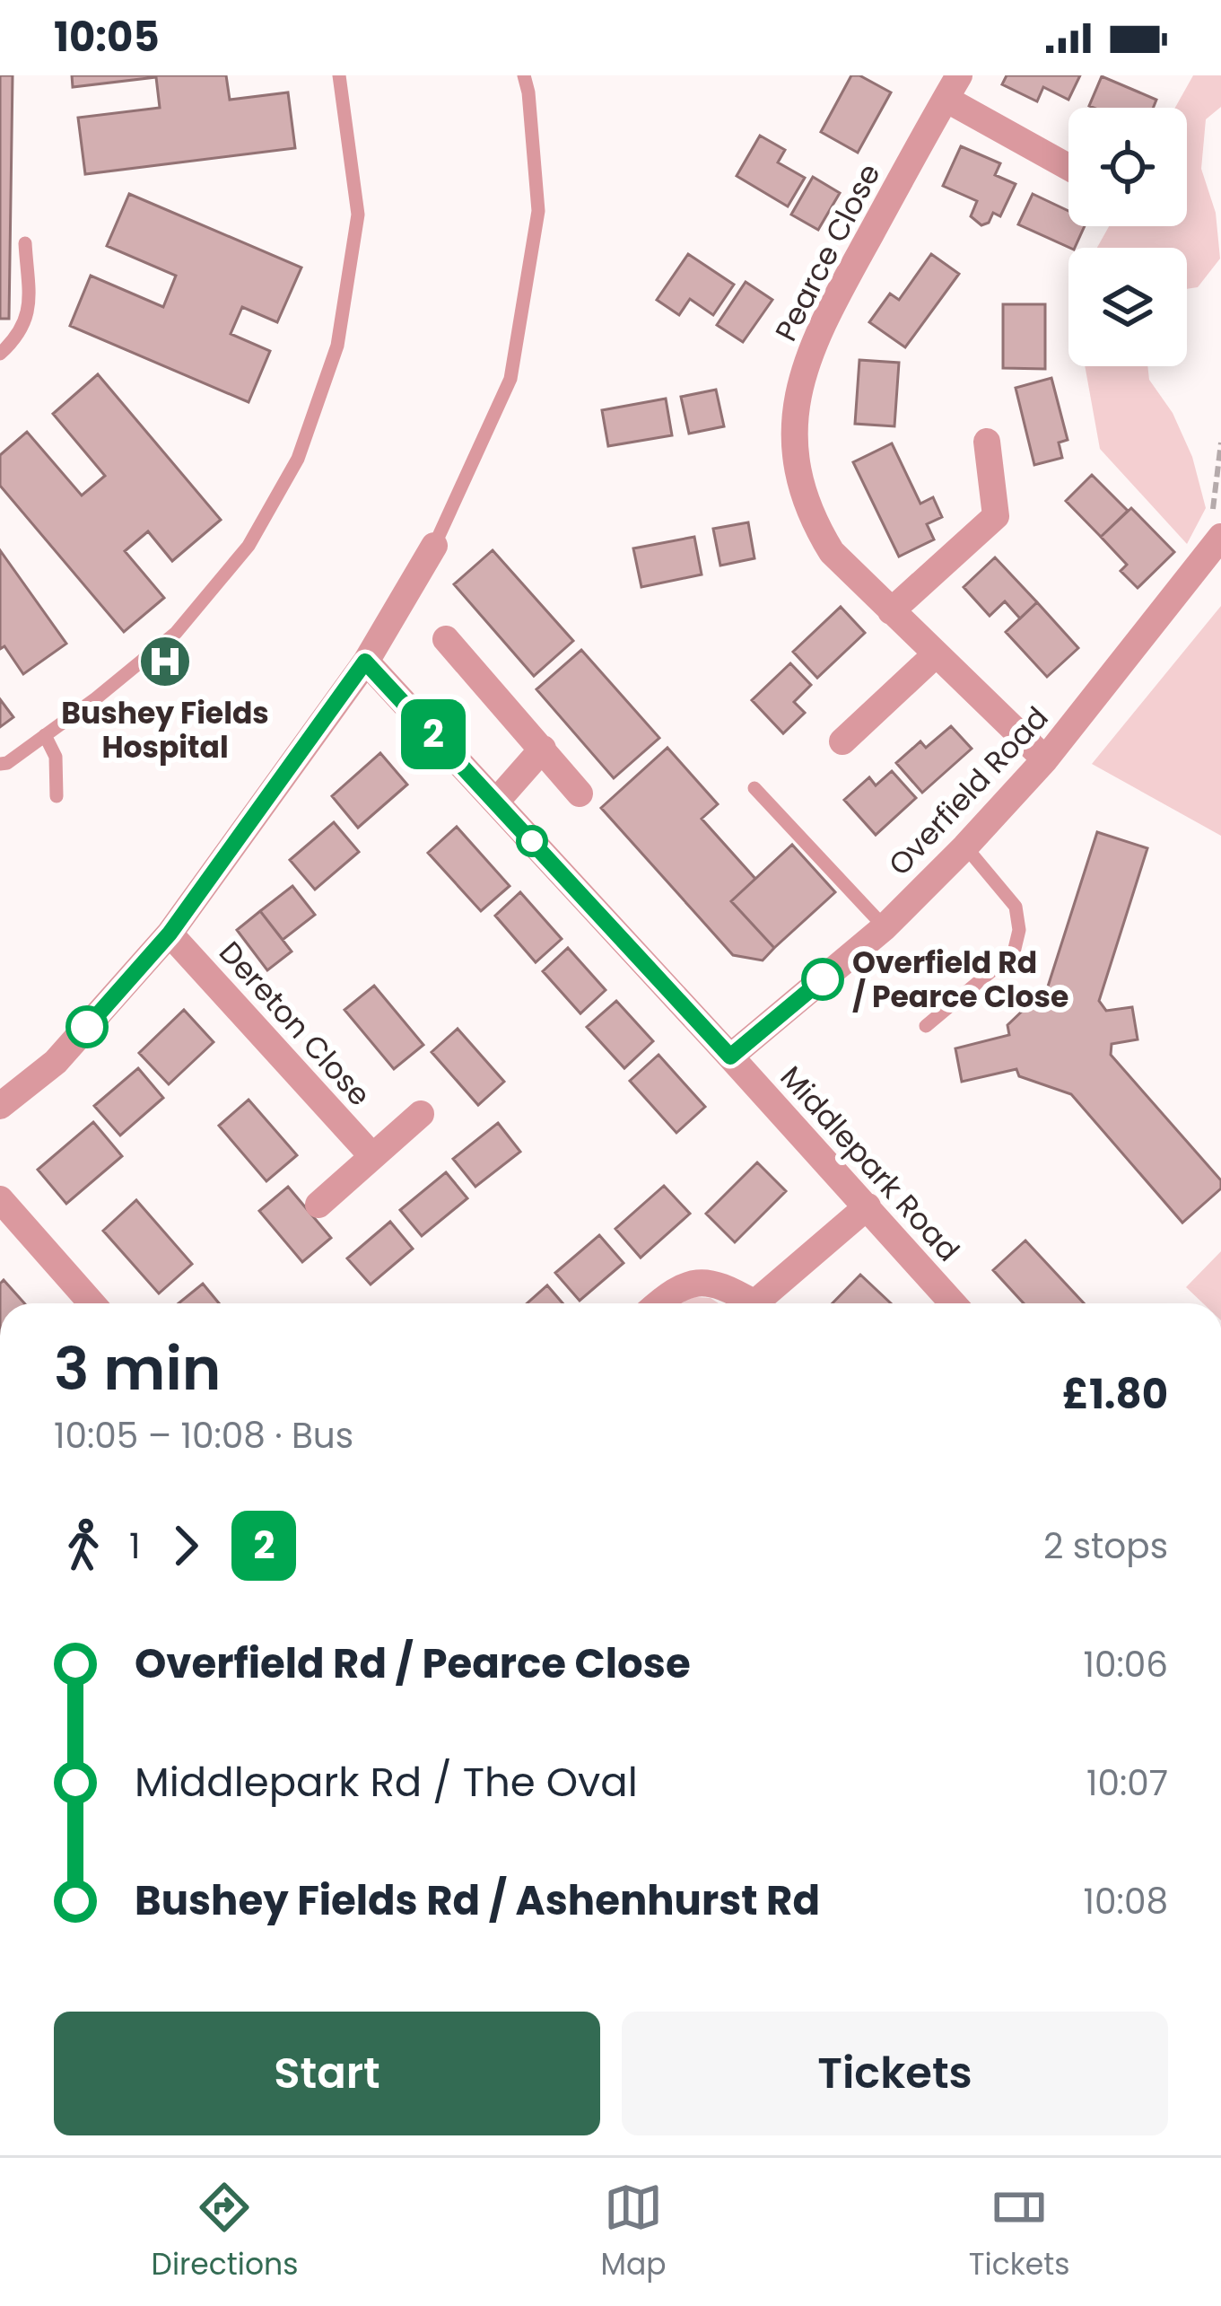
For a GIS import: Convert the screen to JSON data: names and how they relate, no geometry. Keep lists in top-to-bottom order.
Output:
{
  "streets": {
    "street": [
      "Pearce Close",
      "Overfield Road",
      "Dereton Close",
      "Middlepark Road"
    ]
  },
  "crossings": [
    ["Pearce Close", "Overfield Road"],
    ["Overfield Road", "Middlepark Road"]
  ],
  "places": {
    "hospital": ["Bushey Fields Hospital"],
    "other": ["Overfield Rd / Pearce Close"]
  },
  "lines": ["bus line 2"],
  "page": {
    "status": "10:05",
    "on_map": "2",
    "heading": ["3 min", "10:05 – 10:08 · Bus", "£1.80"],
    "legs": ["1", "2", "2 stops"],
    "list": [
      {
        "name": "Overfield Rd / Pearce Close",
        "value": "10:06"
      },
      {
        "name": "Middlepark Rd / The Oval",
        "value": "10:07"
      },
      {
        "name": "Bushey Fields Rd / Ashenhurst Rd",
        "value": "10:08"
      }
    ],
    "buttons": ["Start", "Tickets"],
    "tabs": ["Directions", "Map", "Tickets"]
  }
}
